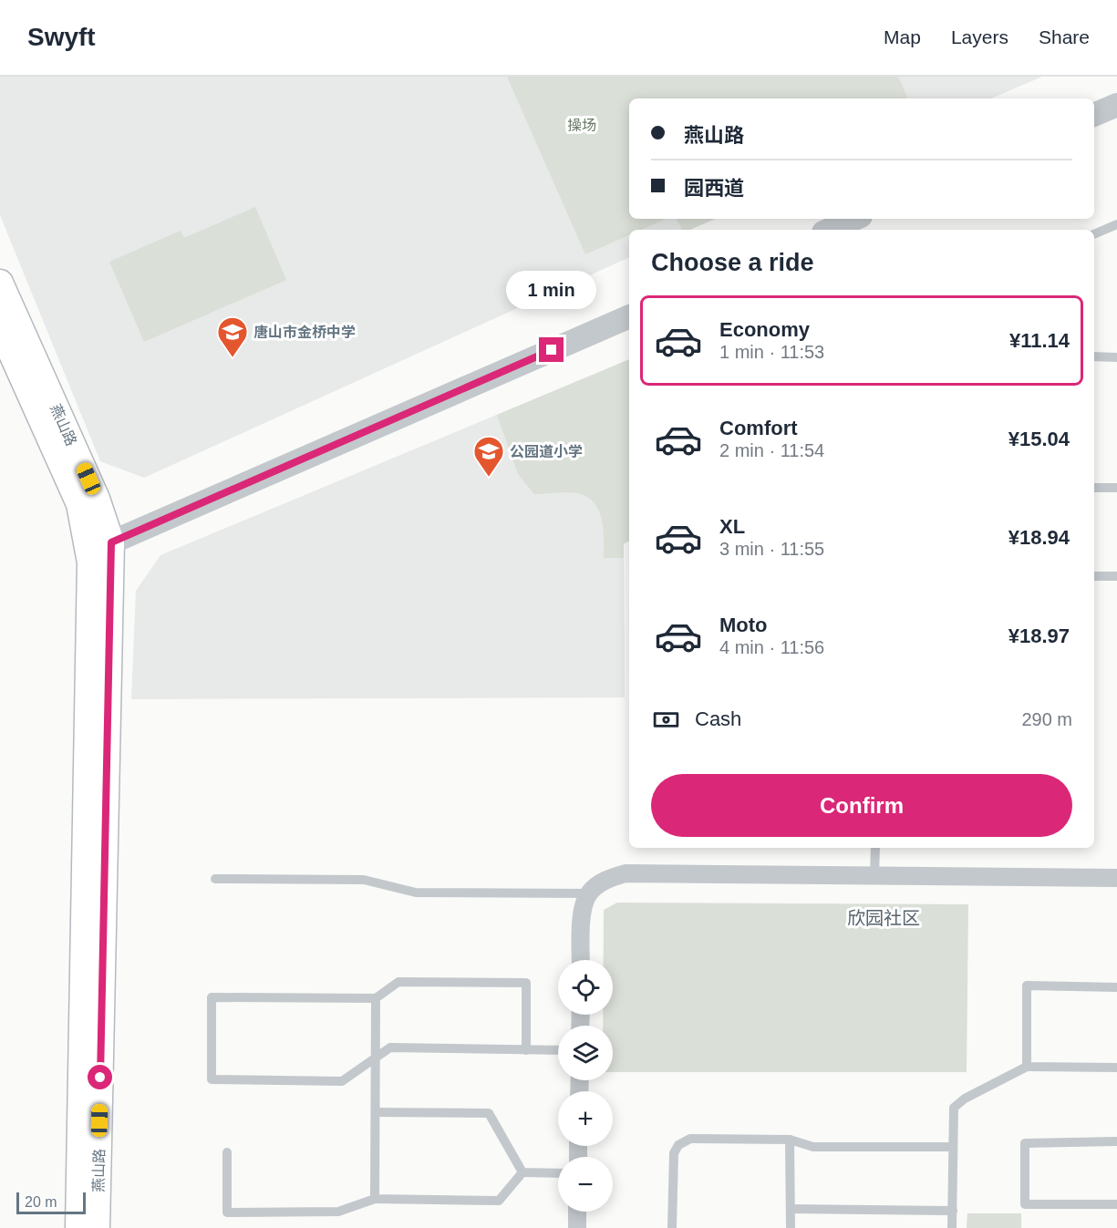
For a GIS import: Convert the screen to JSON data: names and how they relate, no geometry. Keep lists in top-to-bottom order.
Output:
{
  "streets": {
    "main road": ["燕山路"]
  },
  "districts": ["欣园社区"],
  "parks": ["操场"],
  "places": {
    "school or university": ["唐山市金桥中学", "公园道小学"]
  },
  "scale_bar": "20 m",
  "page": {
    "header": "Swyft",
    "nav": ["Map", "Layers", "Share"],
    "banner": ["燕山路", "园西道"],
    "heading": "Choose a ride",
    "bubble": "1 min",
    "list": [
      {
        "name": "Economy",
        "note": "1 min · 11:53",
        "value": "¥11.14"
      },
      {
        "name": "Comfort",
        "note": "2 min · 11:54",
        "value": "¥15.04"
      },
      {
        "name": "XL",
        "note": "3 min · 11:55",
        "value": "¥18.94"
      },
      {
        "name": "Moto",
        "note": "4 min · 11:56",
        "value": "¥18.97"
      }
    ],
    "pay": ["Cash", "290 m"],
    "buttons": "Confirm",
    "map_buttons": ["+", "−"],
    "scale": "20 m"
  }
}
